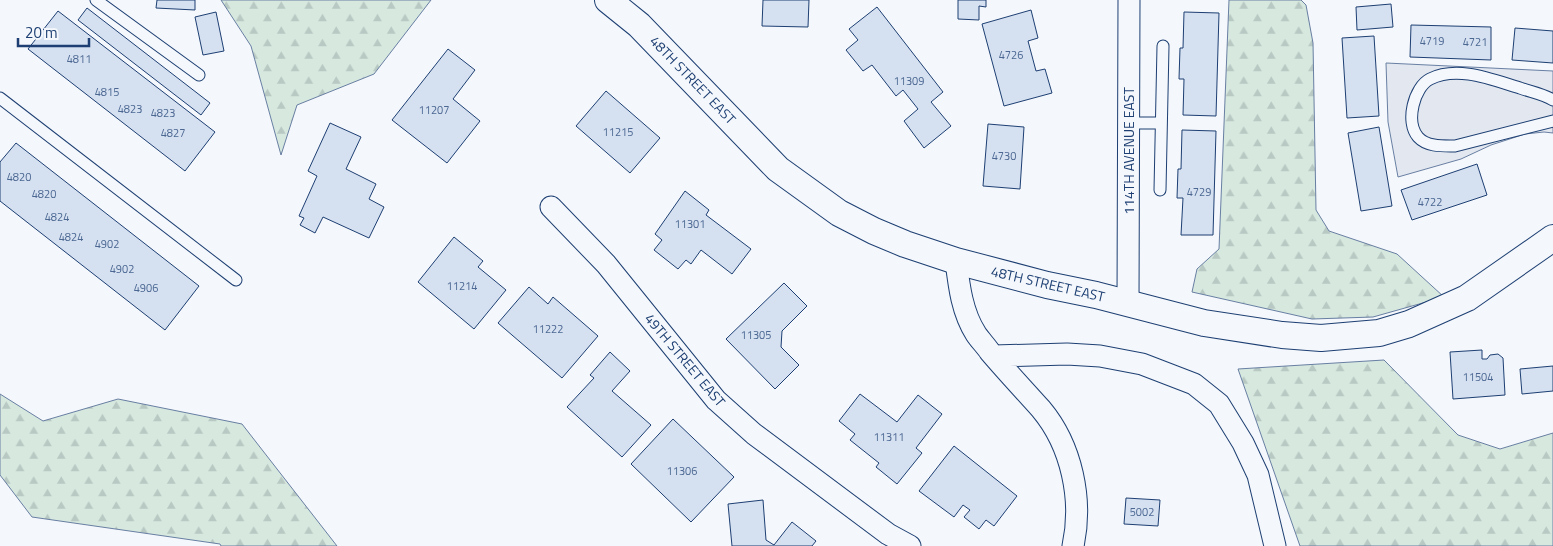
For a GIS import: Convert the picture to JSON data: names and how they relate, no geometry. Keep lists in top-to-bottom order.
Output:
{
  "streets": {
    "street": ["48TH STREET EAST", "114TH AVENUE EAST", "49TH STREET EAST"]
  },
  "crossings": [
    ["48TH STREET EAST", "114TH AVENUE EAST"]
  ],
  "house_numbers": [
    "4719",
    "4721",
    "4726",
    "4811",
    "11309",
    "4815",
    "4823",
    "11207",
    "4823",
    "11215",
    "4827",
    "4730",
    "4820",
    "4729",
    "4820",
    "4722",
    "4824",
    "11301",
    "4824",
    "4902",
    "4902",
    "11214",
    "4906",
    "11222",
    "11305",
    "11504",
    "11311",
    "11306",
    "5002"
  ],
  "scale_bar": "20 m"
}
